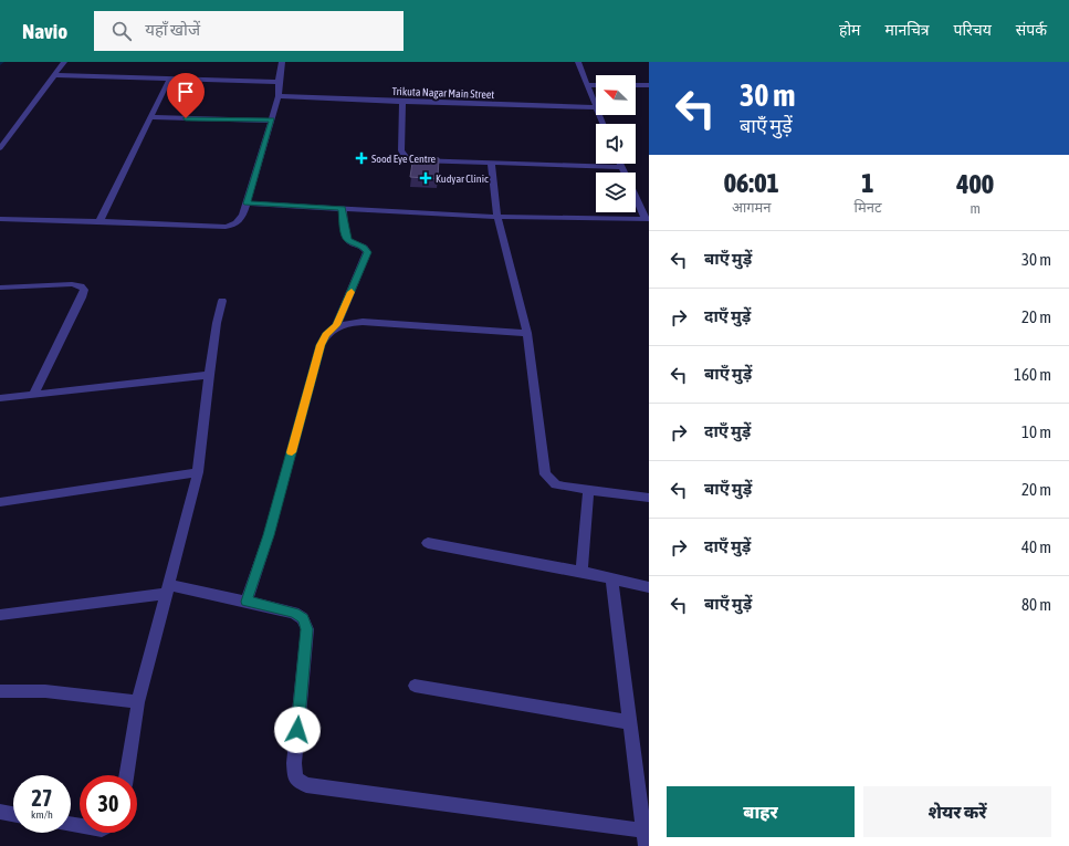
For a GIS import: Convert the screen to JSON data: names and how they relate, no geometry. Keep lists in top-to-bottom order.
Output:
{
  "streets": {
    "street": ["Trikuta Nagar Main Street"]
  },
  "places": {
    "health": ["Sood Eye Centre", "Kudyar Clinic"]
  },
  "north": "top left",
  "page": {
    "header": "Navio",
    "search": "यहाँ खोजें",
    "nav": [
      "होम",
      "मानचित्र",
      "परिचय",
      "संपर्क"
    ],
    "turn": ["30 m", "बाएँ मुड़ें"],
    "eta": [
      "06:01",
      "आगमन",
      "1",
      "मिनट",
      "400",
      "m"
    ],
    "list": [
      {
        "name": "बाएँ मुड़ें",
        "value": "30 m"
      },
      {
        "name": "दाएँ मुड़ें",
        "value": "20 m"
      },
      {
        "name": "बाएँ मुड़ें",
        "value": "160 m"
      },
      {
        "name": "दाएँ मुड़ें",
        "value": "10 m"
      },
      {
        "name": "बाएँ मुड़ें",
        "value": "20 m"
      },
      {
        "name": "दाएँ मुड़ें",
        "value": "40 m"
      },
      {
        "name": "बाएँ मुड़ें",
        "value": "80 m"
      }
    ],
    "speed": "27 km/h",
    "limit": "30",
    "buttons": ["बाहर", "शेयर करें"]
  }
}
